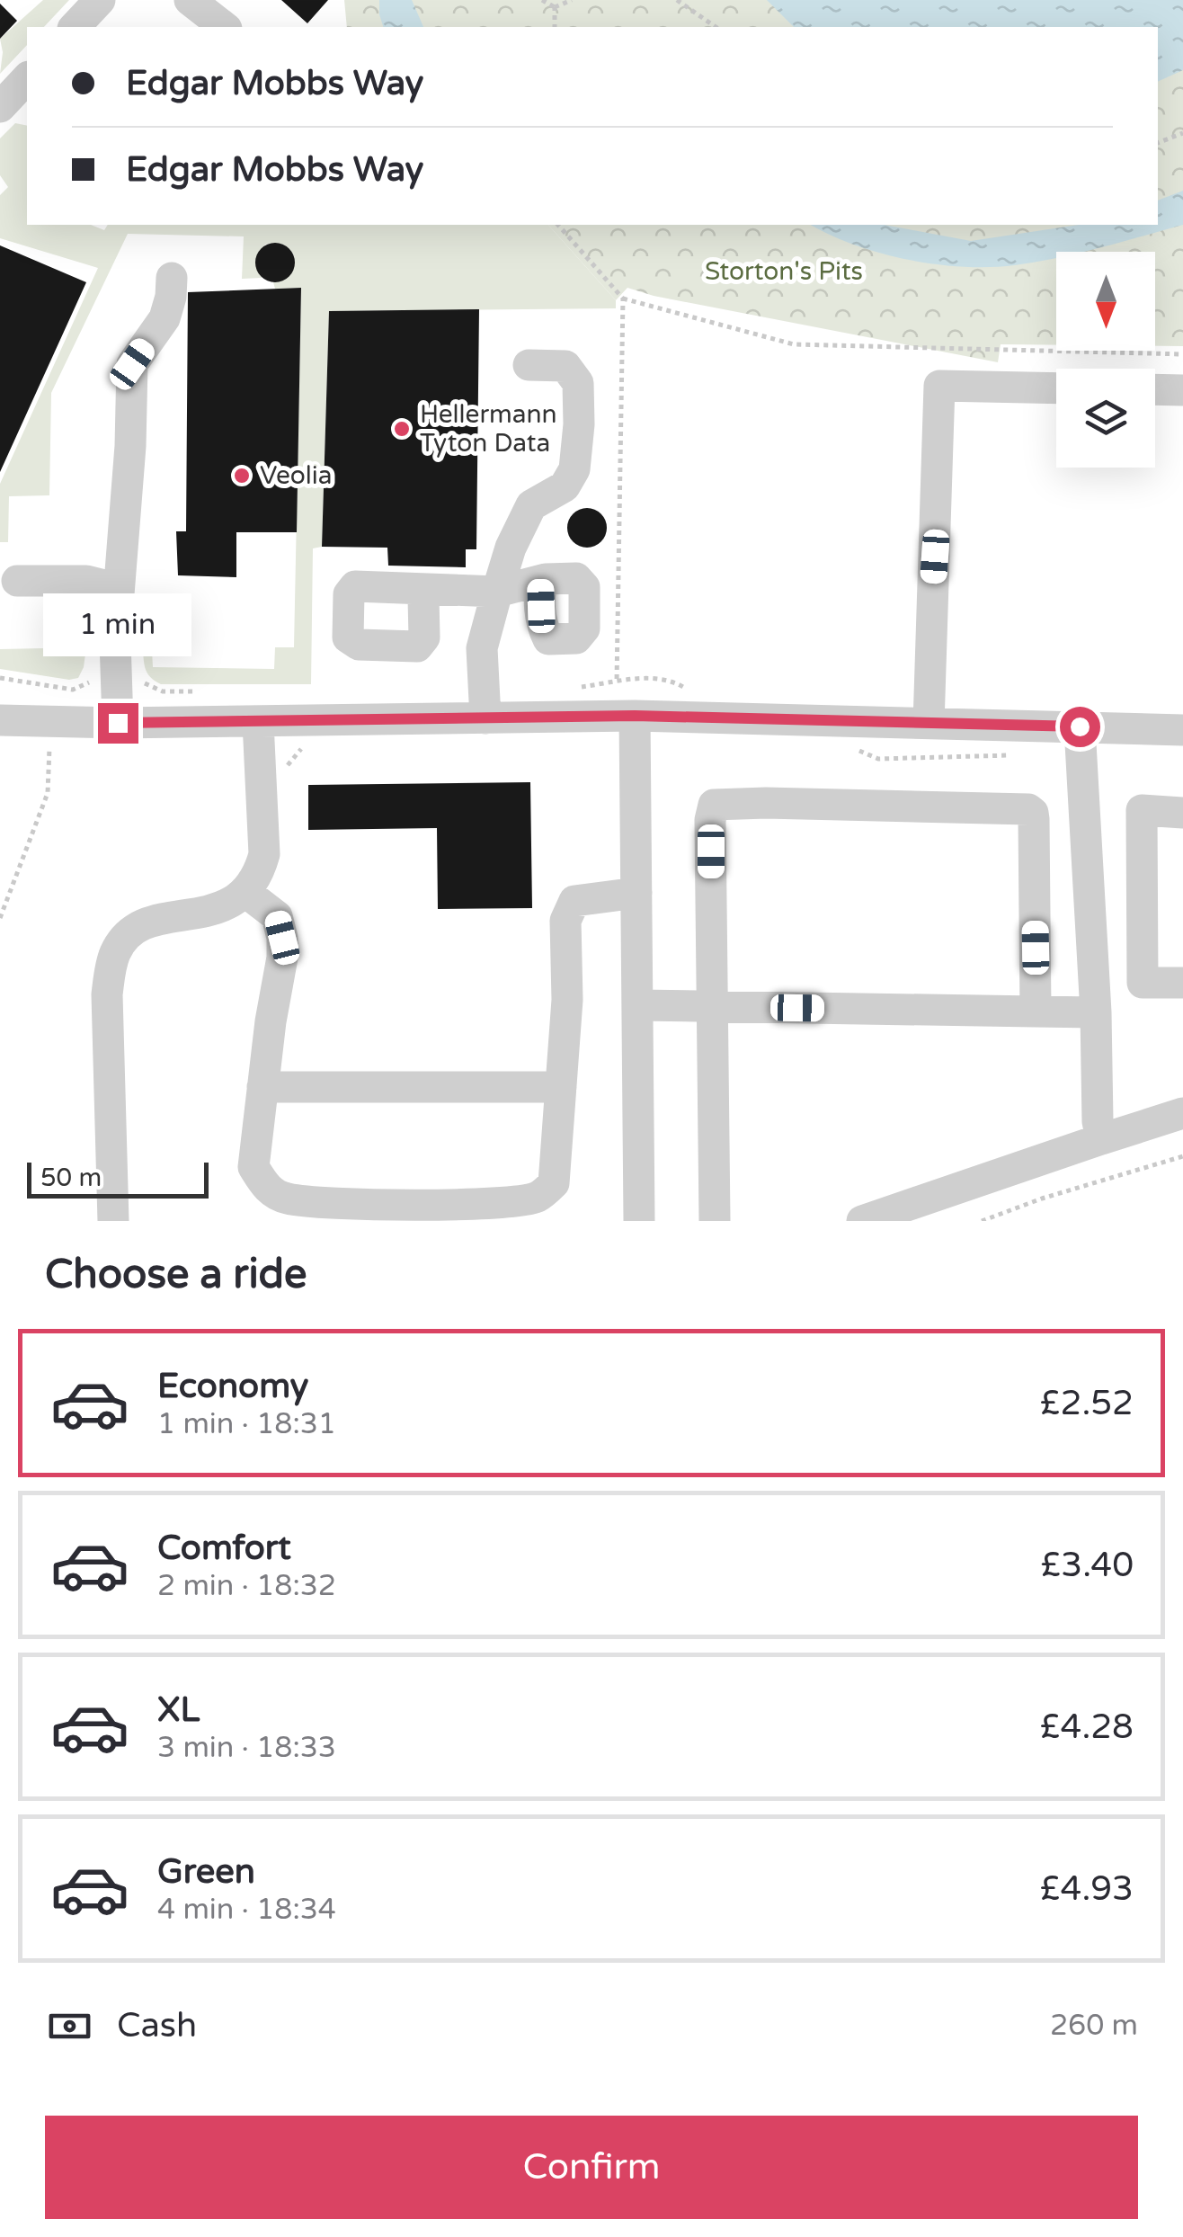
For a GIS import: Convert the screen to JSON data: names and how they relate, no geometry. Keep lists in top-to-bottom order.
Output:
{
  "parks": ["Storton's Pits"],
  "places": ["Hellermann Tyton Data", "Veolia"],
  "scale_bar": "50 m",
  "north": "bottom",
  "page": {
    "banner": ["Edgar Mobbs Way", "Edgar Mobbs Way"],
    "bubble": "1 min",
    "scale": "50 m",
    "heading": "Choose a ride",
    "list": [
      {
        "name": "Economy",
        "note": "1 min · 18:31",
        "value": "£2.52"
      },
      {
        "name": "Comfort",
        "note": "2 min · 18:32",
        "value": "£3.40"
      },
      {
        "name": "XL",
        "note": "3 min · 18:33",
        "value": "£4.28"
      },
      {
        "name": "Green",
        "note": "4 min · 18:34",
        "value": "£4.93"
      }
    ],
    "pay": ["Cash", "260 m"],
    "buttons": "Confirm"
  }
}
